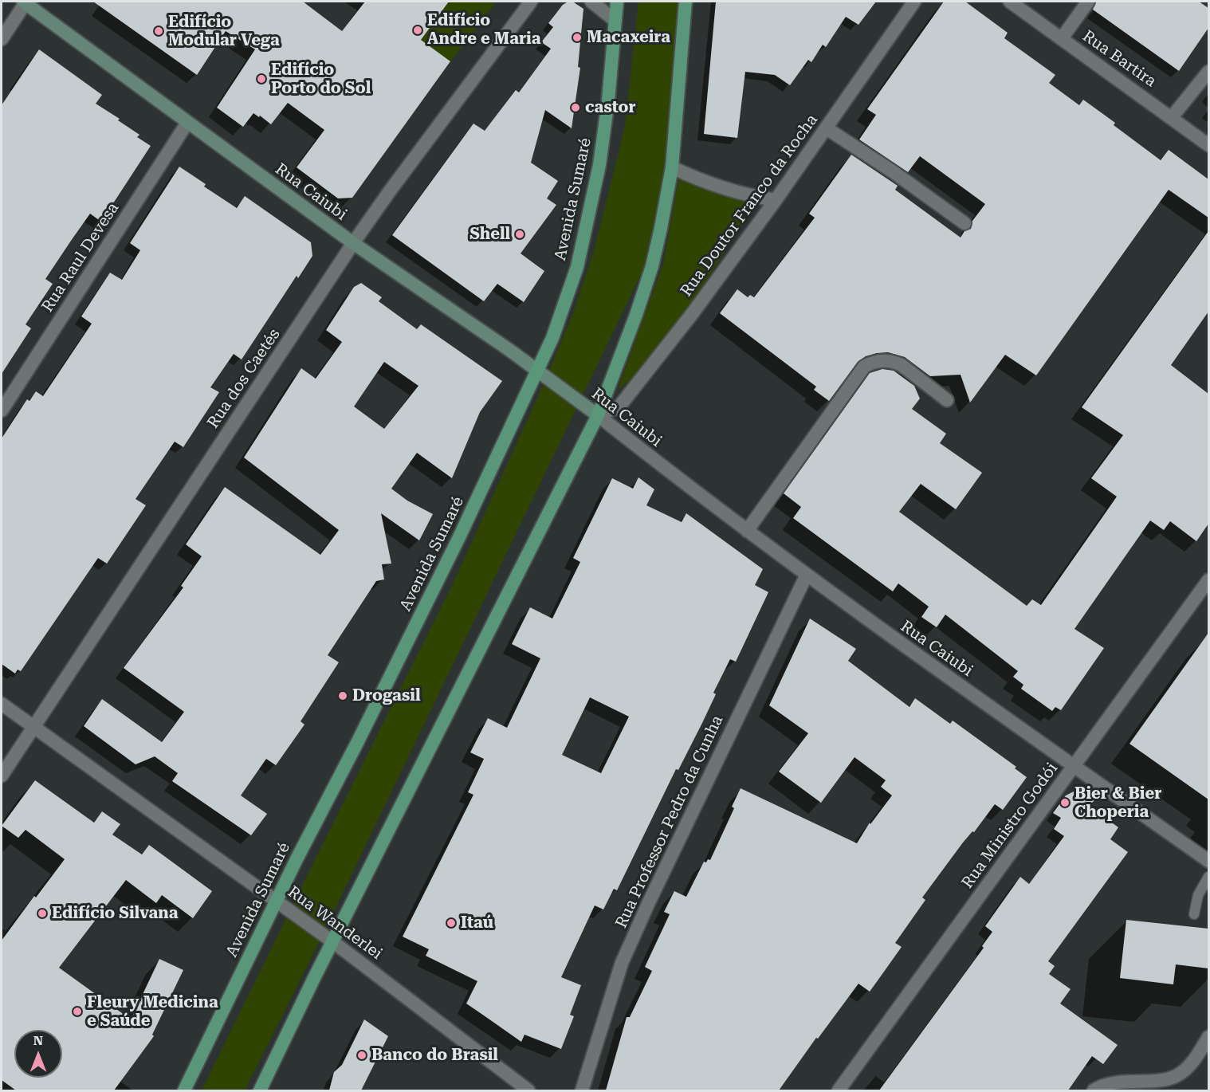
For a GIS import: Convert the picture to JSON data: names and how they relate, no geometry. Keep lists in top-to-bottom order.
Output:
{
  "streets": {
    "main road": ["Rua Caiubi", "Avenida Sumaré"],
    "street": [
      "Rua Bartira",
      "Rua Doutor Franco da Rocha",
      "Rua Raul Devesa",
      "Rua dos Caetés",
      "Rua Professor Pedro da Cunha",
      "Rua Ministro Godói",
      "Rua Wanderlei"
    ]
  },
  "crossings": [
    ["Rua Caiubi", "Avenida Sumaré"],
    ["Rua Caiubi", "Rua Doutor Franco da Rocha"],
    ["Rua Caiubi", "Rua Raul Devesa"],
    ["Rua Caiubi", "Rua dos Caetés"],
    ["Rua Caiubi", "Rua Professor Pedro da Cunha"],
    ["Rua Caiubi", "Rua Ministro Godói"],
    ["Avenida Sumaré", "Rua Wanderlei"],
    ["Rua dos Caetés", "Rua Wanderlei"]
  ],
  "places": [
    "Edifício Andre e Maria",
    "Edifício Modular Vega",
    "Macaxeira",
    "Edifício Porto do Sol",
    "castor",
    "Shell",
    "Drogasil",
    "Bier & Bier Choperia",
    "Edifício Silvana",
    "Itaú",
    "Fleury Medicina e Saúde",
    "Banco do Brasil"
  ],
  "north": "top"
}
